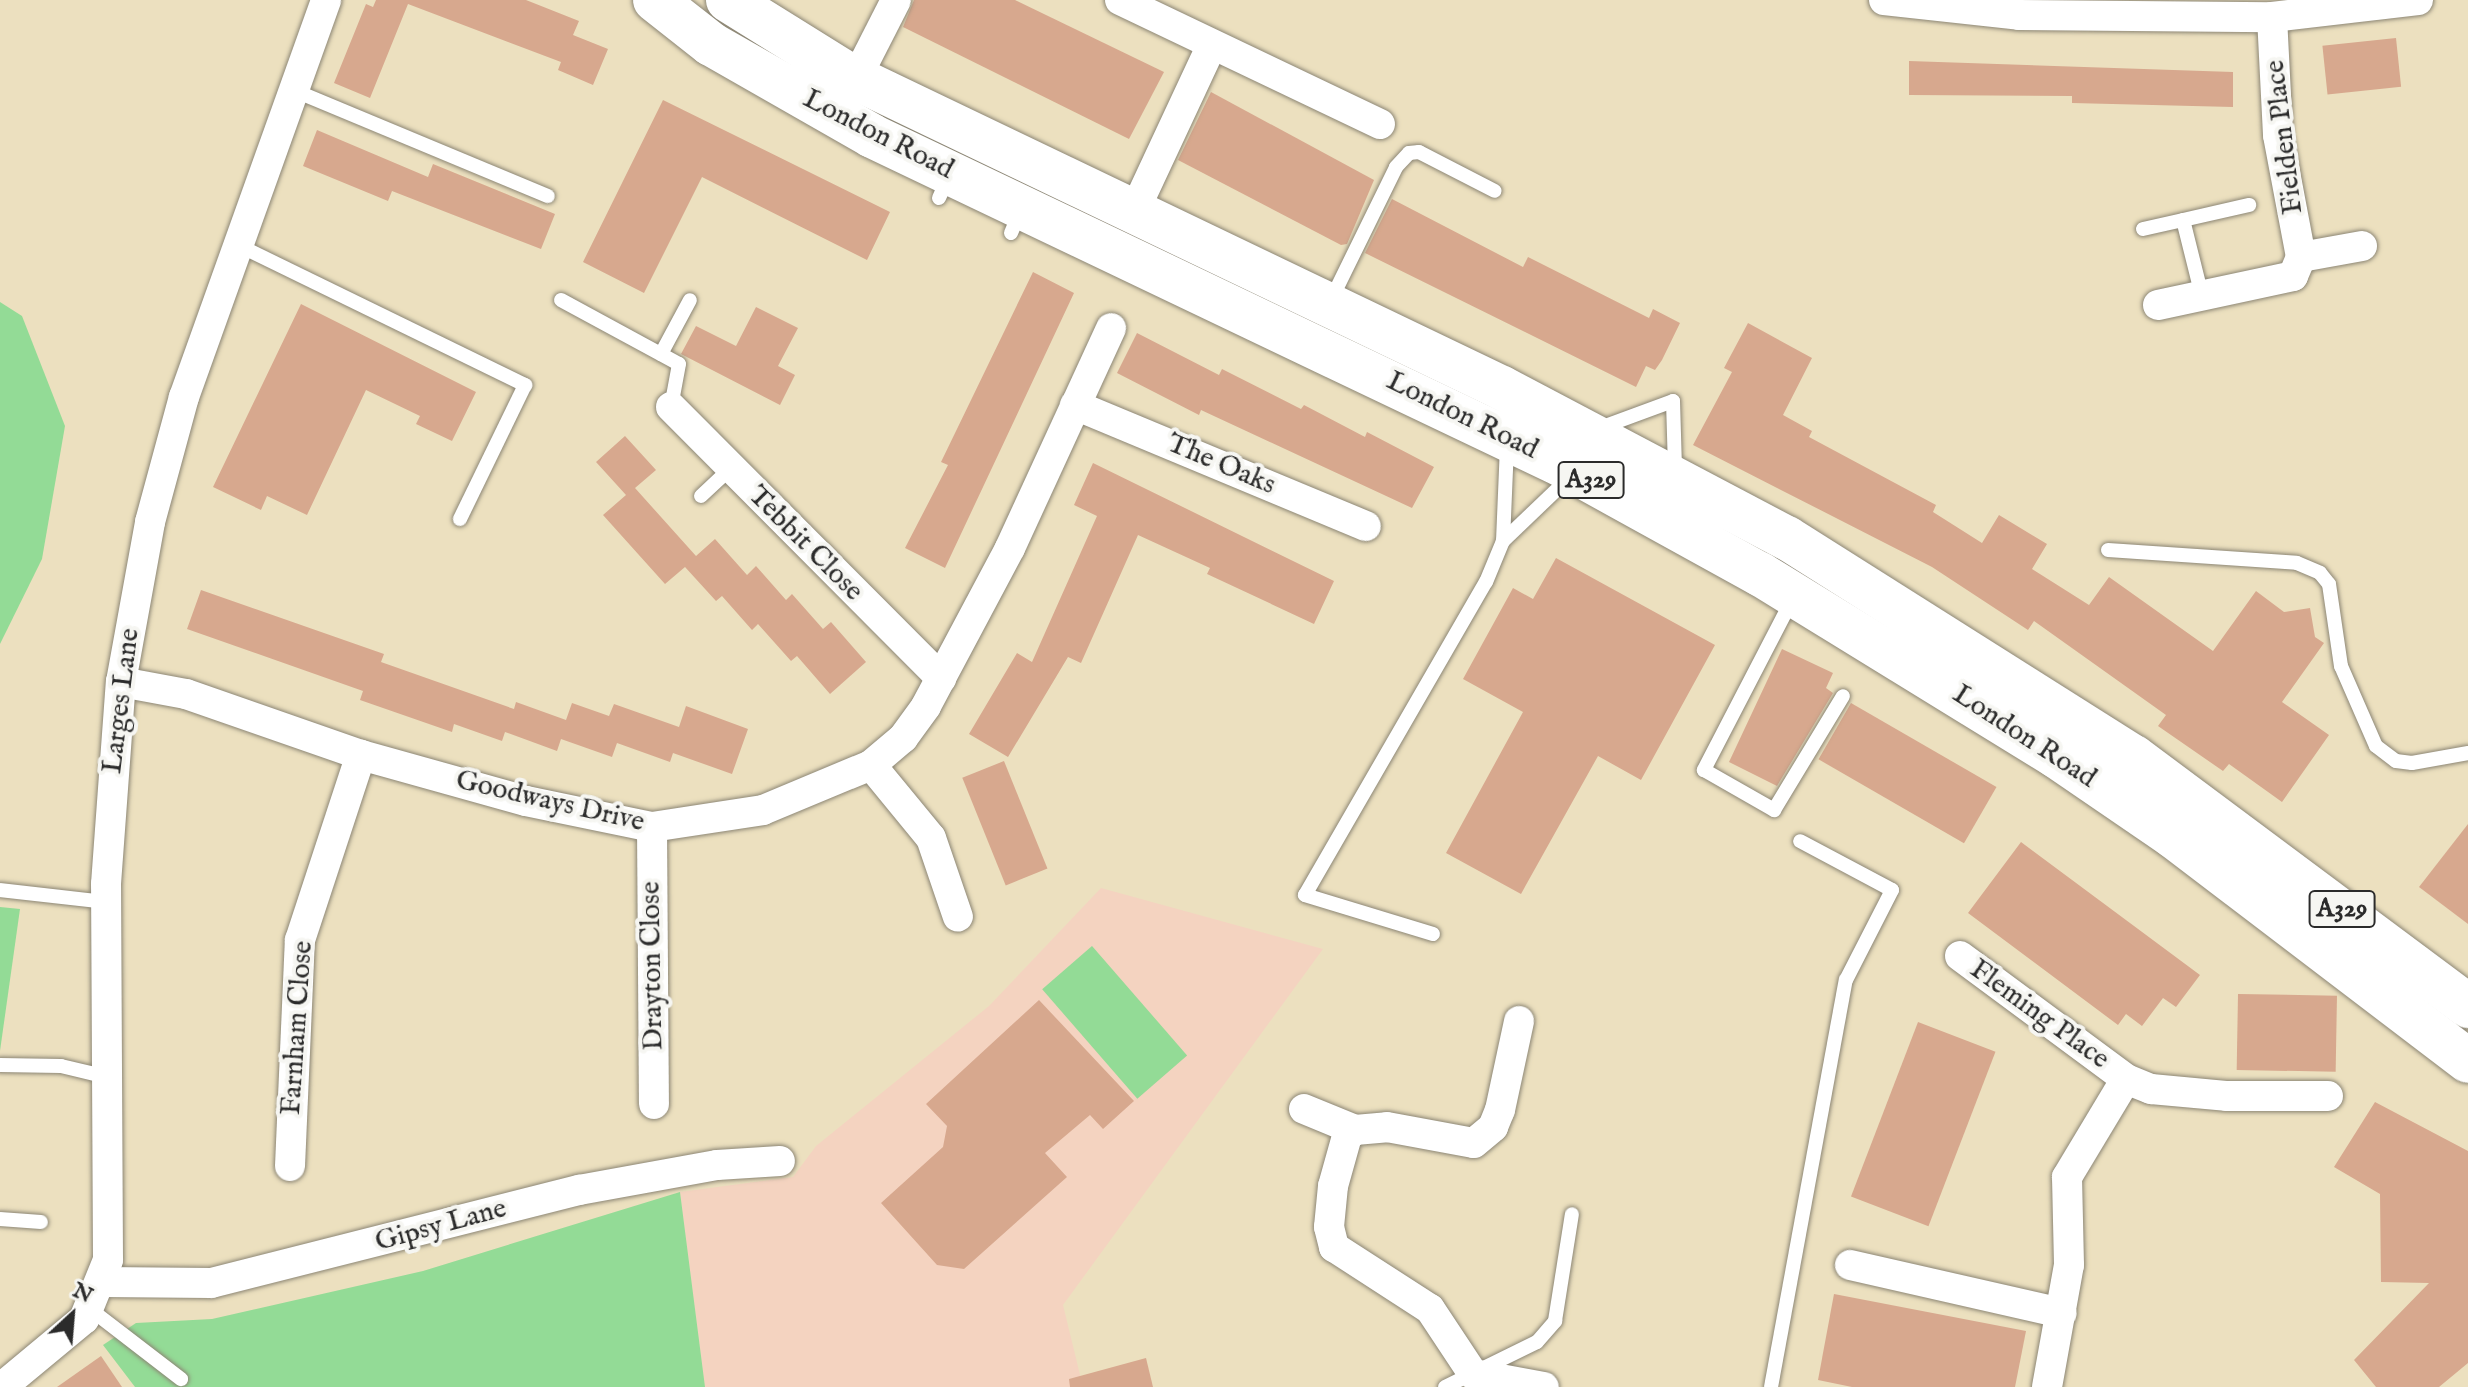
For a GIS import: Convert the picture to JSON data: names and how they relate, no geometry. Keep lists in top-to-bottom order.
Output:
{
  "streets": {
    "main road": ["London Road", "A329"],
    "street": [
      "Fielden Place",
      "The Oaks",
      "Tebbit Close",
      "Larges Lane",
      "Goodways Drive",
      "Drayton Close",
      "Fleming Place",
      "Farnham Close",
      "Gipsy Lane"
    ]
  },
  "crossings": [
    ["Tebbit Close", "Goodways Drive"],
    ["Larges Lane", "Goodways Drive"],
    ["Larges Lane", "Gipsy Lane"],
    ["Goodways Drive", "Drayton Close"],
    ["Goodways Drive", "Farnham Close"]
  ],
  "north": "top right"
}
